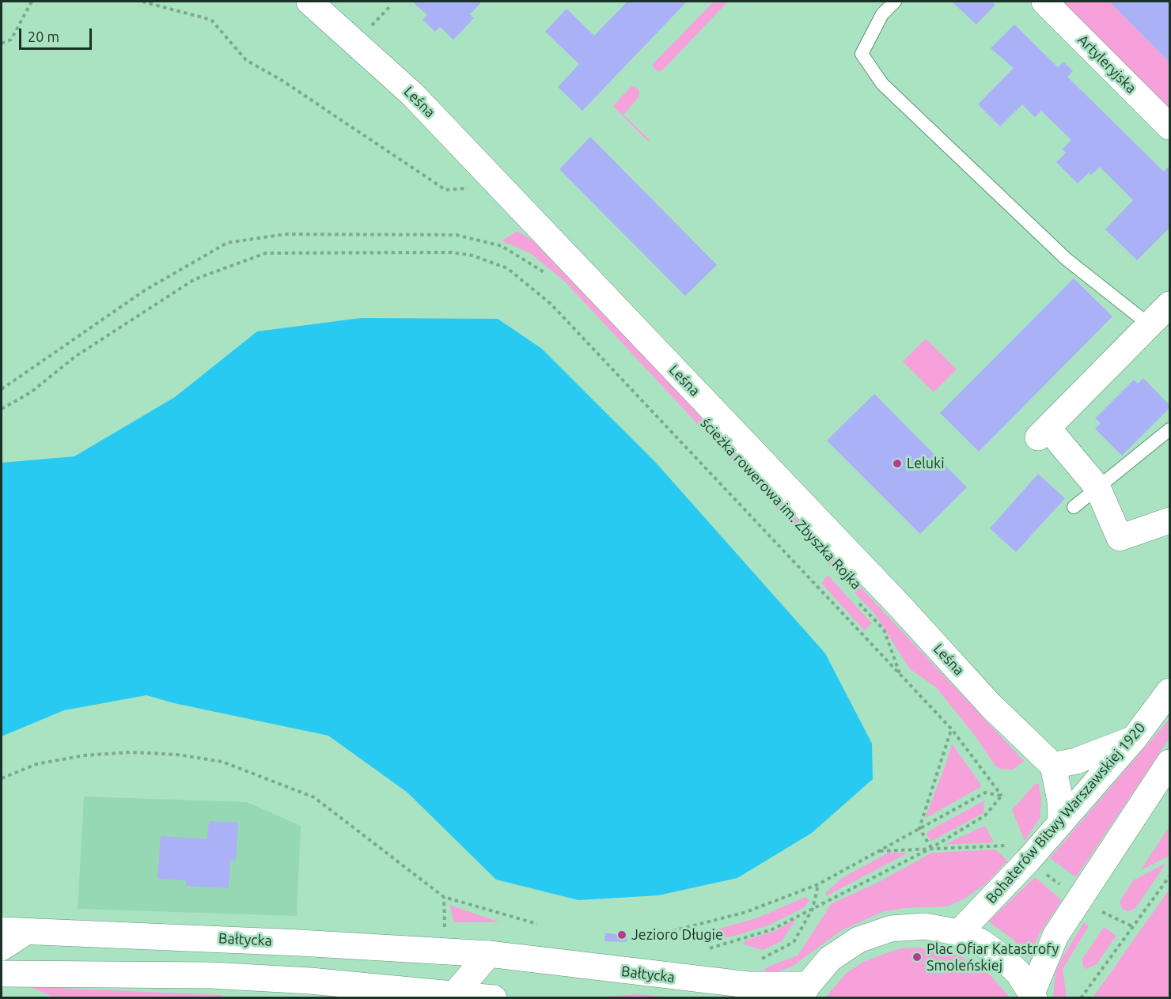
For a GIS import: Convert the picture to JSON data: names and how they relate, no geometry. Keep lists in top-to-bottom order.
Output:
{
  "streets": {
    "main road": [
      "Artyleryjska",
      "Leśna",
      "Bohaterów Bitwy Warszawskiej 1920",
      "Bałtycka"
    ],
    "path": ["ścieżka rowerowa im. Zbyszka Rojka"]
  },
  "places": ["Leluki", "Jezioro Długie", "Plac Ofiar Katastrofy Smoleńskiej"],
  "scale_bar": "20 m"
}
